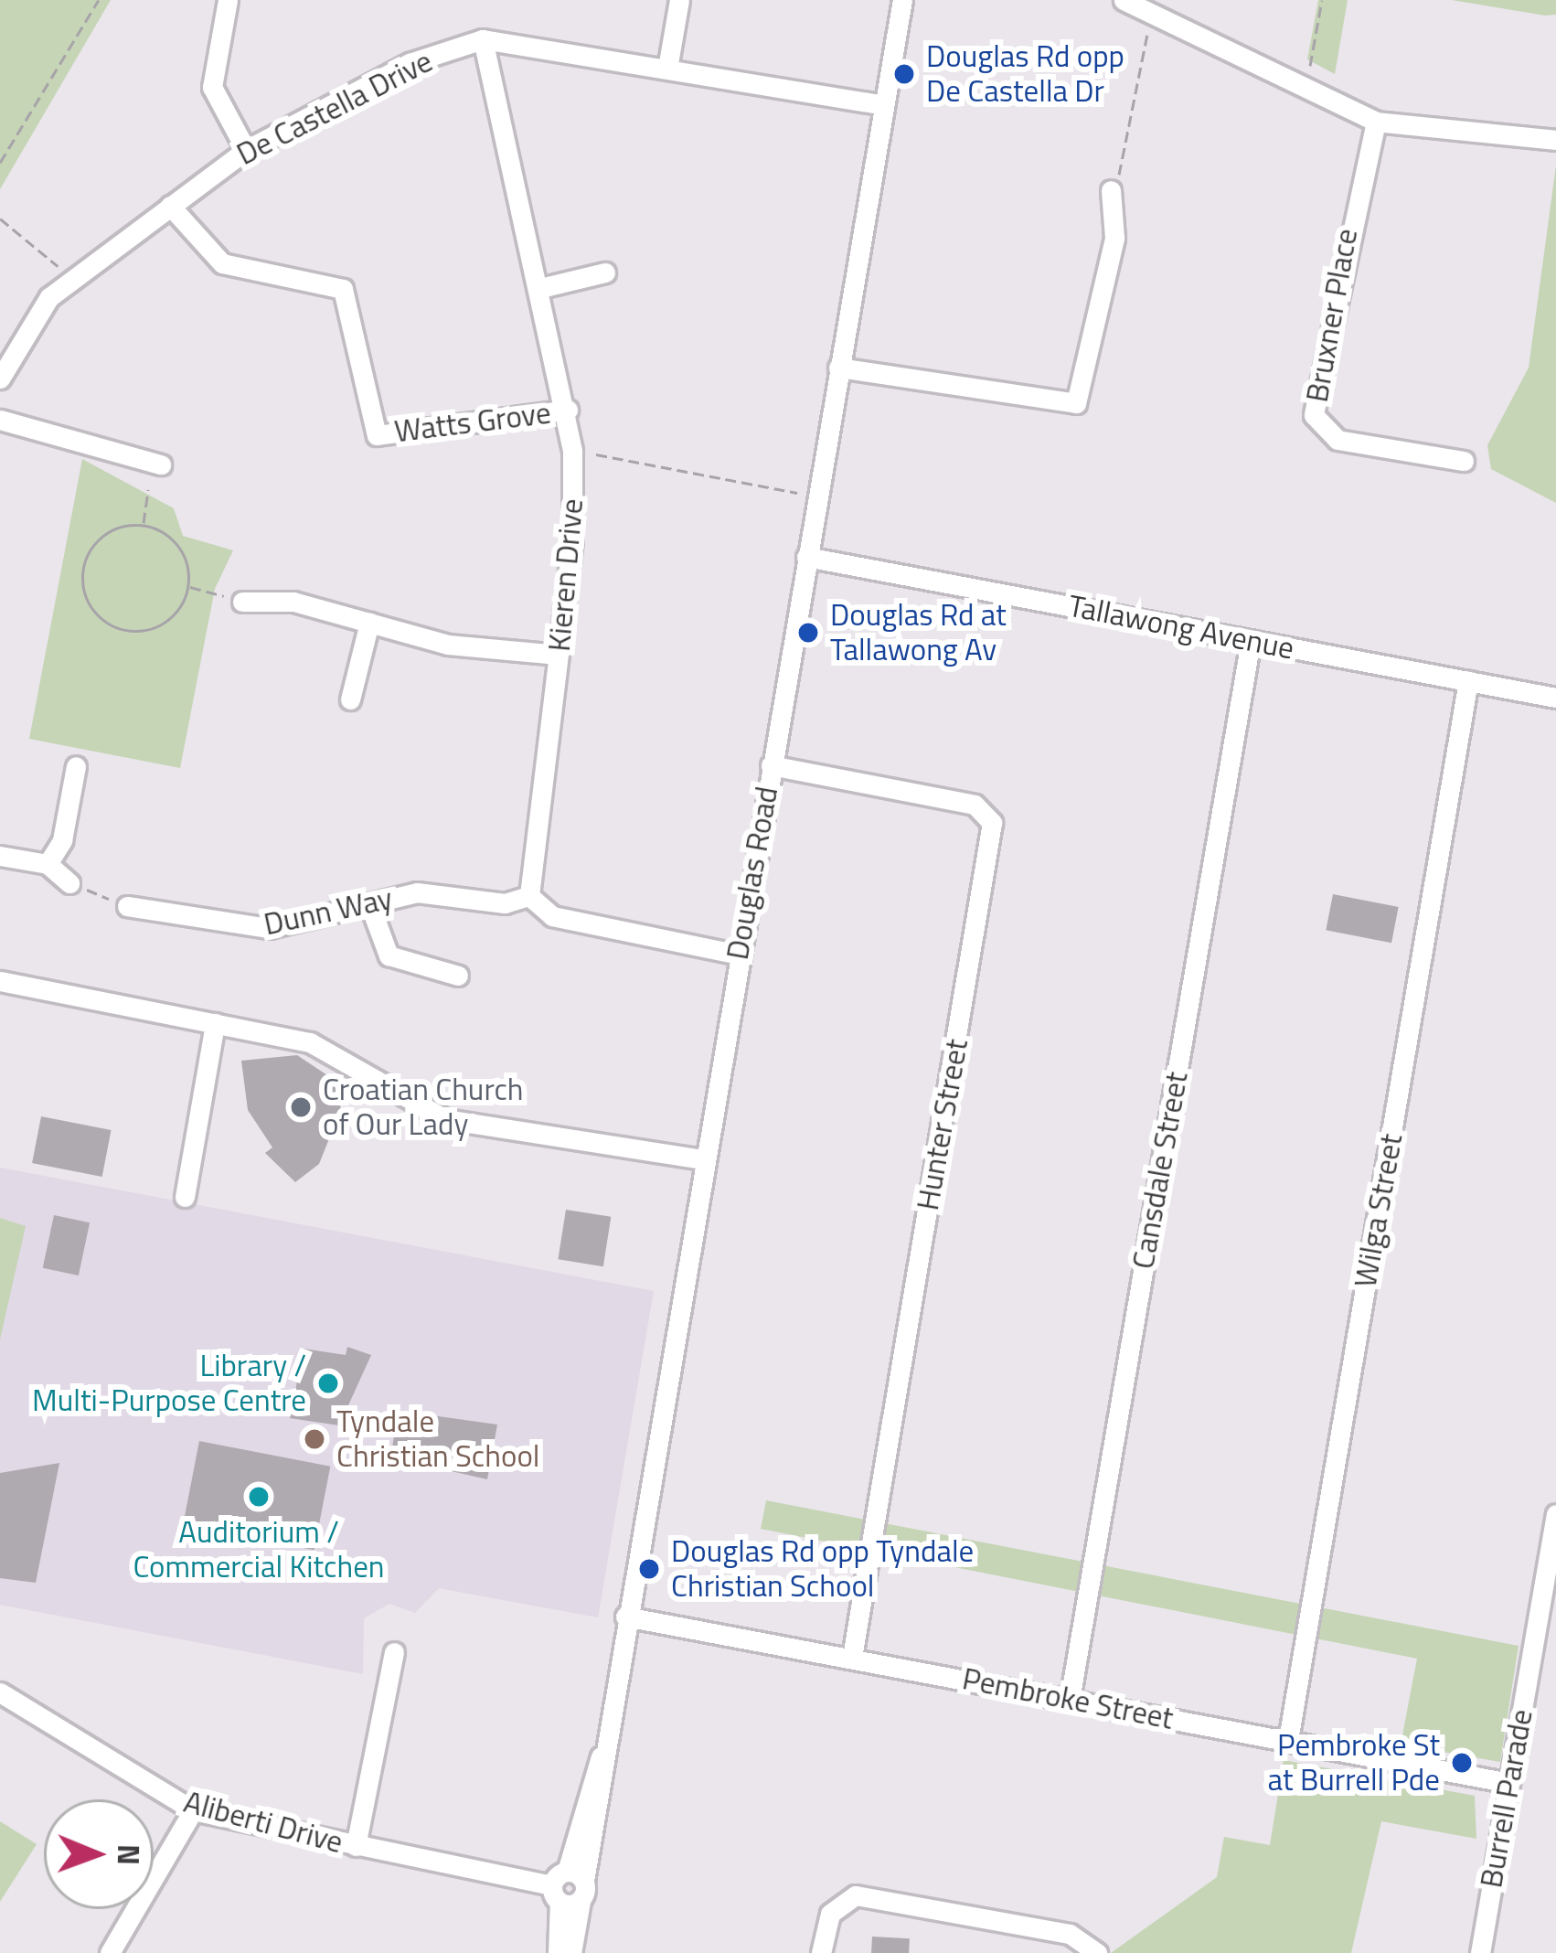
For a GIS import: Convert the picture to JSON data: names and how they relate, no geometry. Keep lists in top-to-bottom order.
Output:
{
  "streets": {
    "street": [
      "De Castella Drive",
      "Bruxner Place",
      "Watts Grove",
      "Kieren Drive",
      "Tallawong Avenue",
      "Douglas Road",
      "Dunn Way",
      "Hunter Street",
      "Cansdale Street",
      "Wilga Street",
      "Pembroke Street",
      "Burrell Parade",
      "Aliberti Drive"
    ]
  },
  "crossings": [
    ["De Castella Drive", "Watts Grove"],
    ["De Castella Drive", "Kieren Drive"],
    ["De Castella Drive", "Douglas Road"],
    ["Watts Grove", "Kieren Drive"],
    ["Kieren Drive", "Dunn Way"],
    ["Tallawong Avenue", "Douglas Road"],
    ["Tallawong Avenue", "Cansdale Street"],
    ["Tallawong Avenue", "Wilga Street"],
    ["Douglas Road", "Hunter Street"],
    ["Douglas Road", "Pembroke Street"],
    ["Douglas Road", "Aliberti Drive"],
    ["Hunter Street", "Pembroke Street"],
    ["Cansdale Street", "Pembroke Street"],
    ["Wilga Street", "Pembroke Street"],
    ["Pembroke Street", "Burrell Parade"]
  ],
  "places": [
    "Douglas Rd opp De Castella Dr",
    "Douglas Rd at Tallawong Av",
    "Croatian Church of Our Lady",
    "Library / Multi-Purpose Centre",
    "Tyndale Christian School",
    "Auditorium / Commercial Kitchen",
    "Douglas Rd opp Tyndale Christian School",
    "Pembroke St at Burrell Pde"
  ],
  "north": "right"
}
